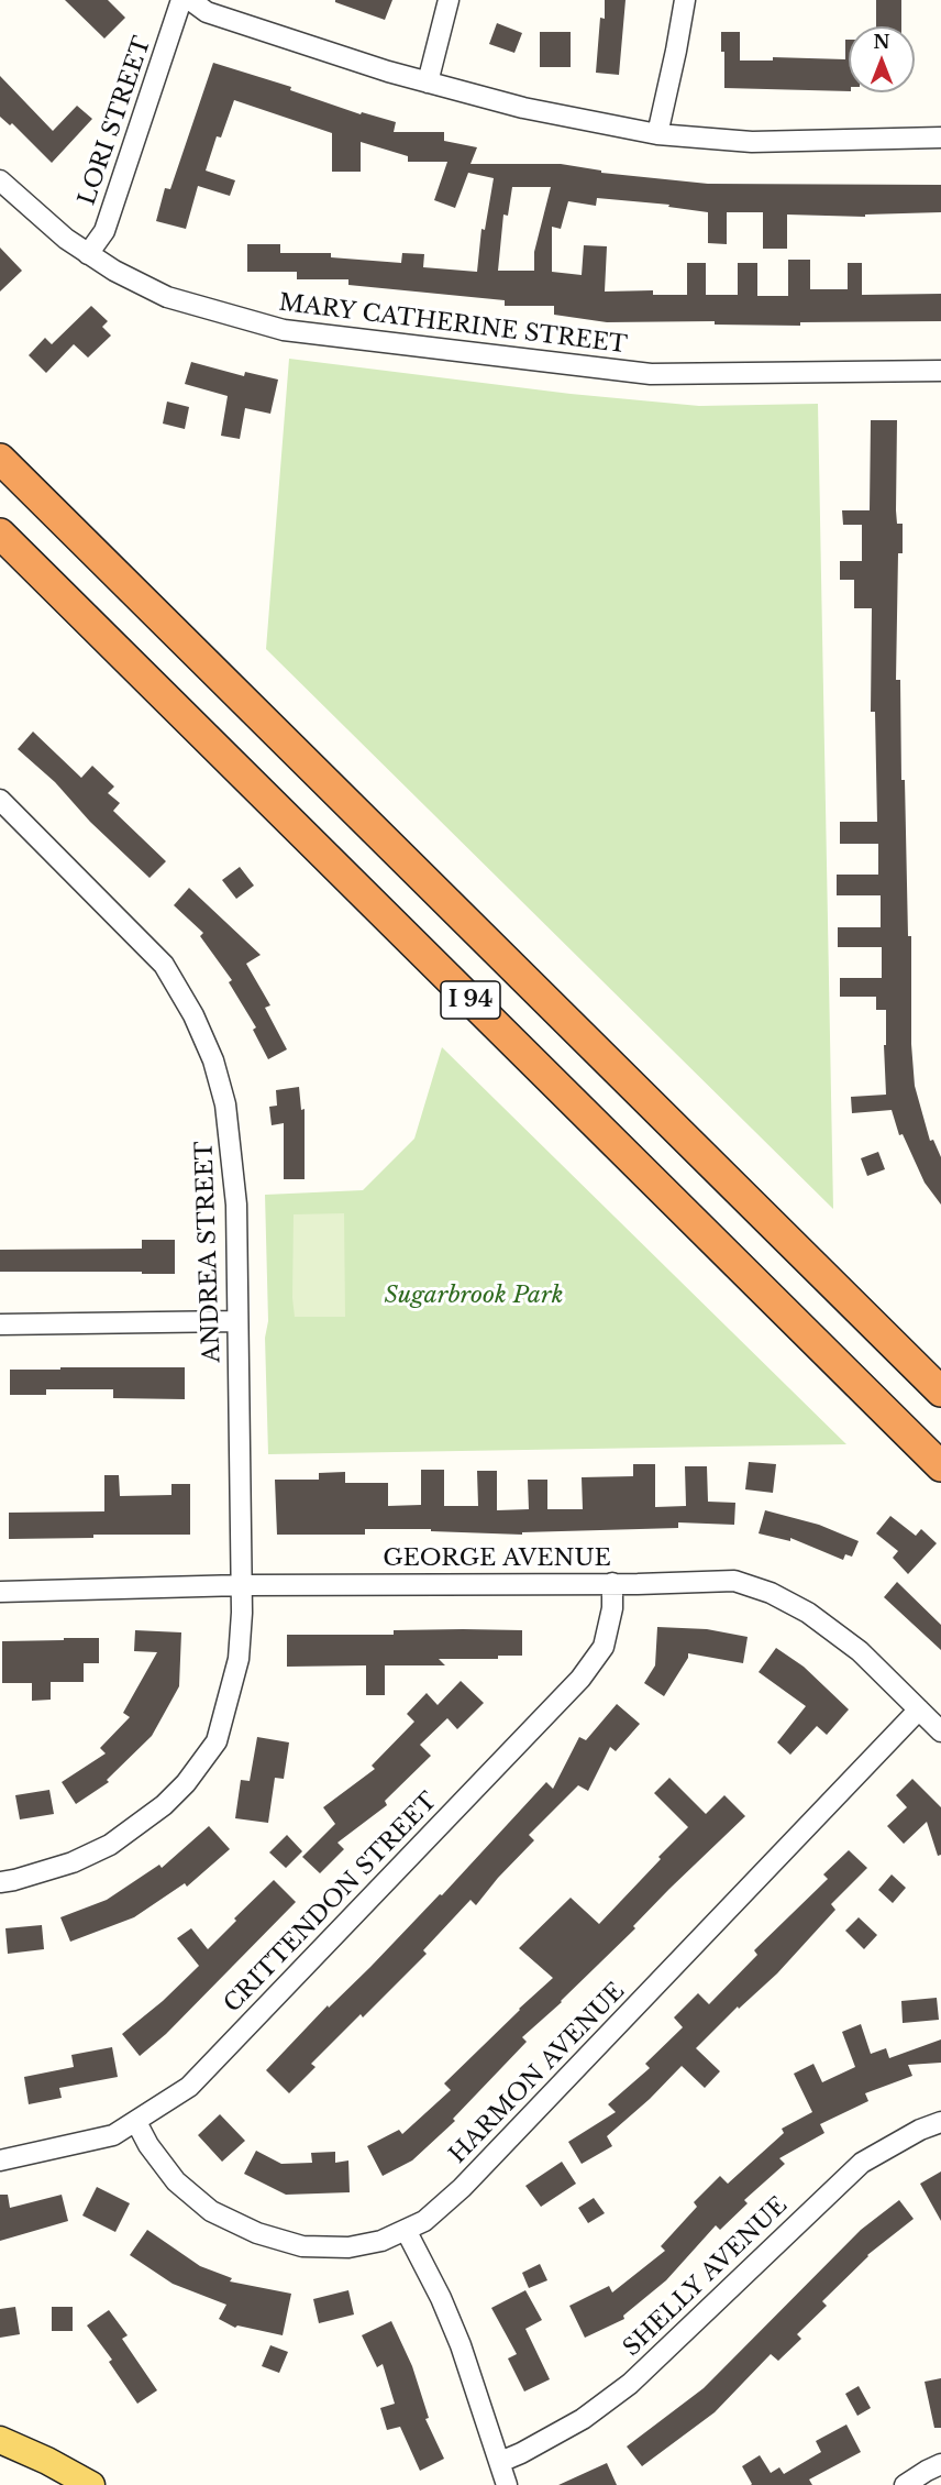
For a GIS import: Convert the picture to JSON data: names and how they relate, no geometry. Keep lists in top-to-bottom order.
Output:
{
  "streets": {
    "highway": ["I 94"],
    "street": [
      "LORI STREET",
      "MARY CATHERINE STREET",
      "ANDREA STREET",
      "GEORGE AVENUE",
      "CRITTENDON STREET",
      "HARMON AVENUE",
      "SHELLY AVENUE"
    ]
  },
  "crossings": [
    ["LORI STREET", "MARY CATHERINE STREET"],
    ["ANDREA STREET", "GEORGE AVENUE"],
    ["GEORGE AVENUE", "CRITTENDON STREET"],
    ["GEORGE AVENUE", "HARMON AVENUE"],
    ["CRITTENDON STREET", "HARMON AVENUE"]
  ],
  "parks": ["Sugarbrook Park"],
  "north": "top"
}
